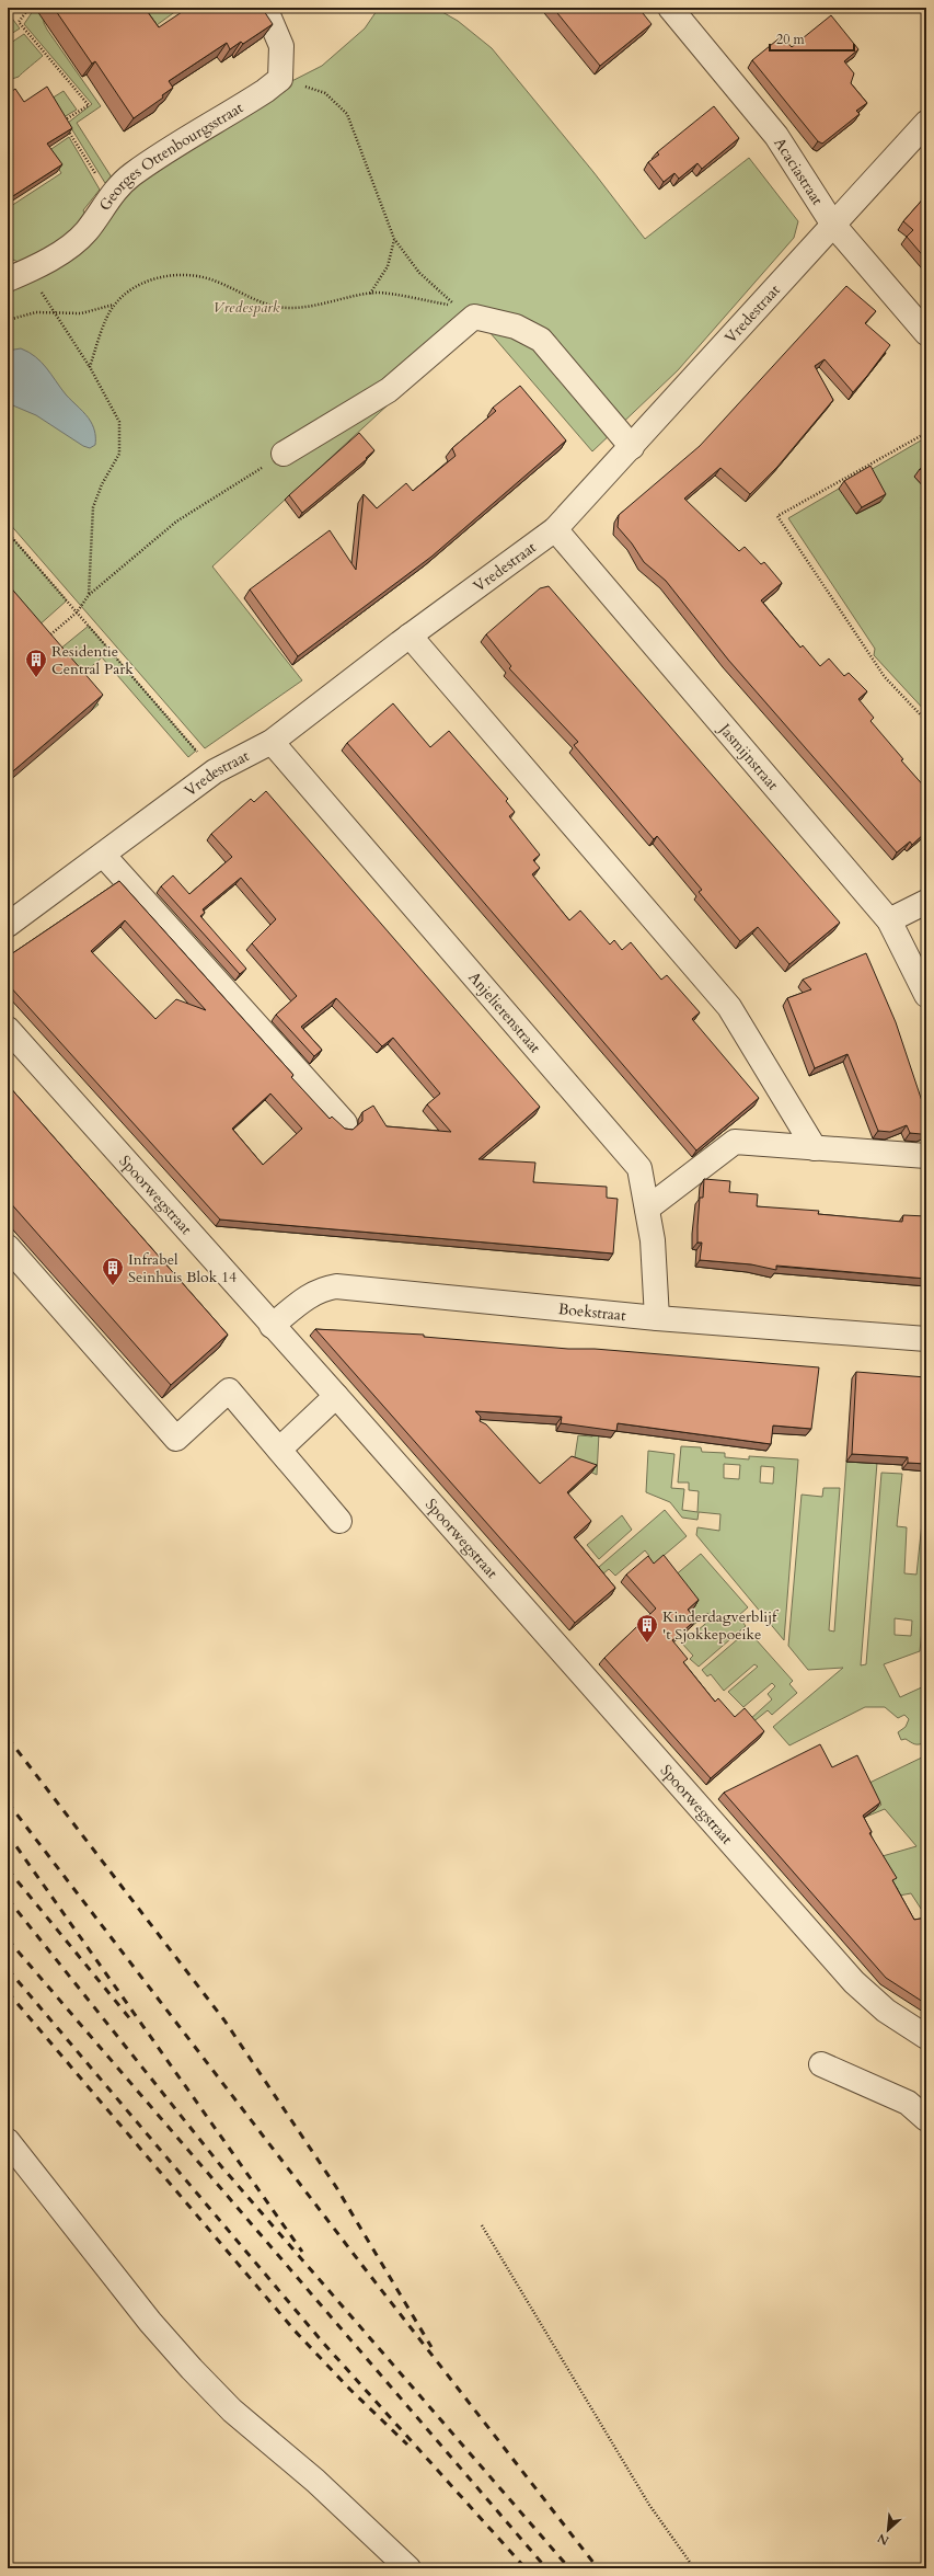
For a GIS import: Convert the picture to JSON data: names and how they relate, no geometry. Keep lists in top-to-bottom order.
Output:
{
  "streets": {
    "street": [
      "Georges Ottenbourgsstraat",
      "Acaciastraat",
      "Vredestraat",
      "Jasmijnstraat",
      "Anjelierenstraat",
      "Spoorwegstraat",
      "Boekstraat"
    ]
  },
  "crossings": [
    ["Acaciastraat", "Vredestraat"],
    ["Vredestraat", "Jasmijnstraat"],
    ["Vredestraat", "Anjelierenstraat"],
    ["Anjelierenstraat", "Boekstraat"],
    ["Spoorwegstraat", "Boekstraat"]
  ],
  "parks": ["Vredespark"],
  "places": {
    "building": ["Residentie Central Park", "Infrabel Seinhuis Blok 14", "Kinderdagverblijf 't Sjokkepoeike"]
  },
  "scale_bar": "20 m",
  "north": "bottom left"
}
